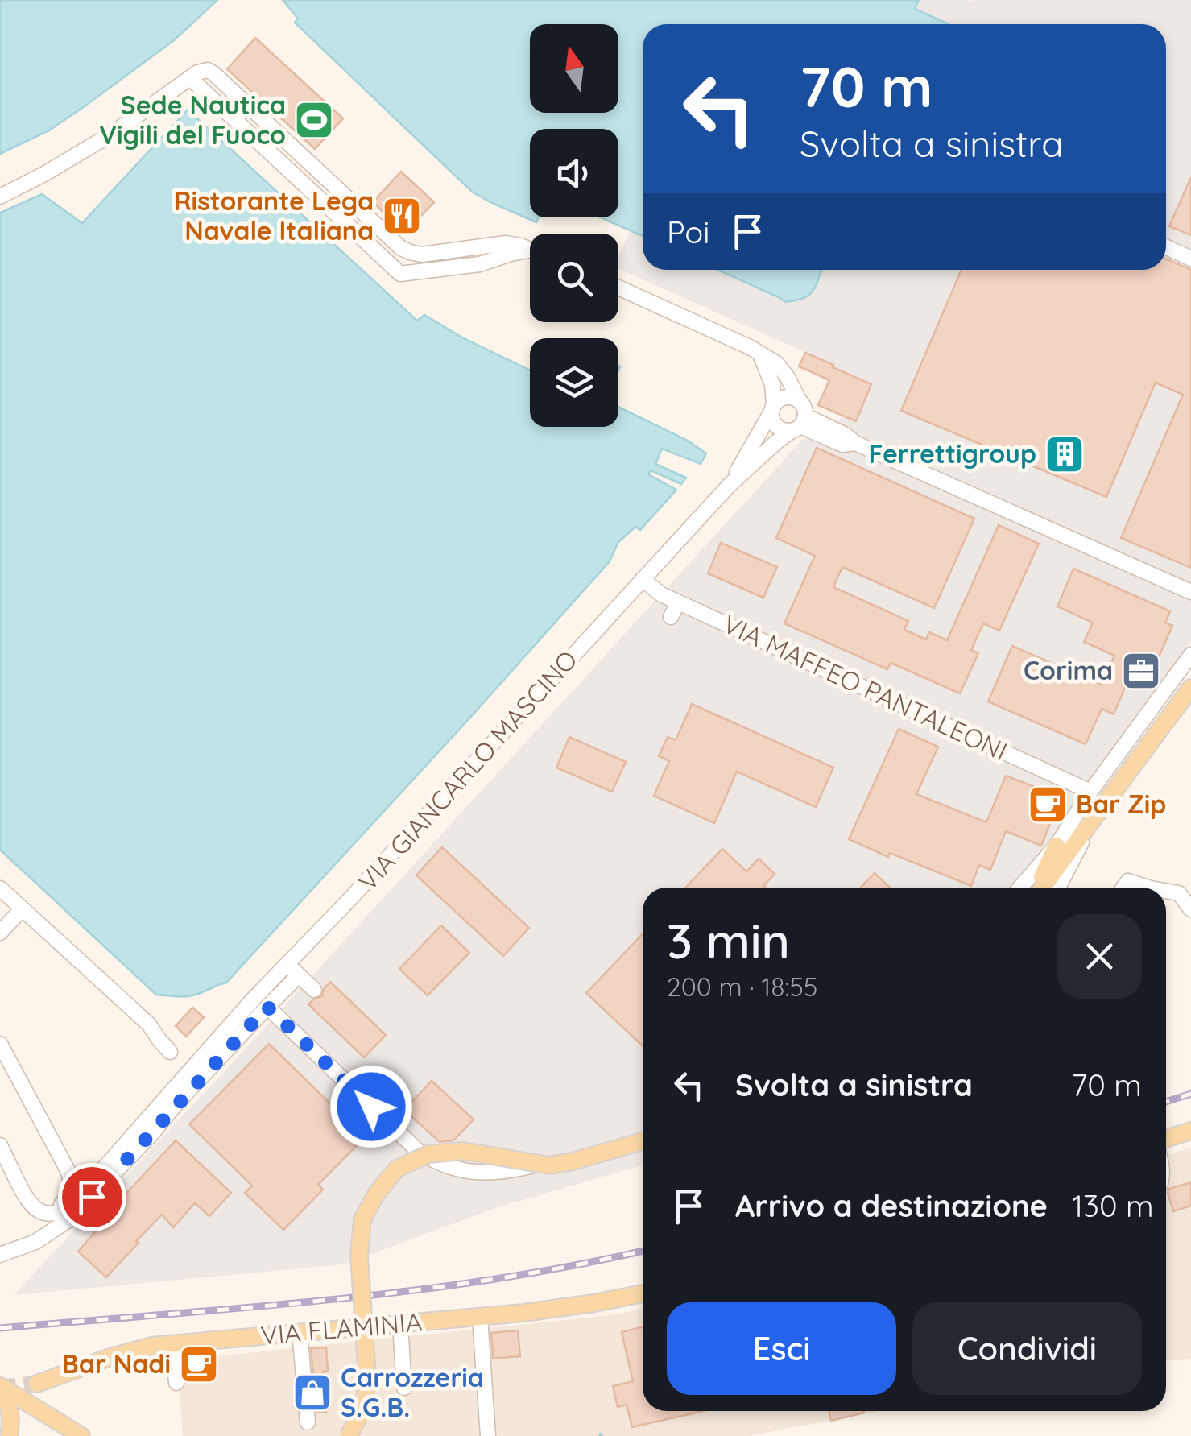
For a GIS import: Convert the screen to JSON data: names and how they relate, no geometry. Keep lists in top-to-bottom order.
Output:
{
  "streets": {
    "main road": ["VIA FLAMINIA"],
    "street": ["VIA MAFFEO PANTALEONI", "VIA GIANCARLO MASCINO"]
  },
  "crossings": [
    ["VIA MAFFEO PANTALEONI", "VIA GIANCARLO MASCINO"]
  ],
  "places": {
    "sports": ["Sede Nautica Vigili del Fuoco"],
    "restaurant": ["Ristorante Lega Navale Italiana"],
    "building": ["Ferrettigroup"],
    "office": ["Corima"],
    "cafe": ["Bar Zip", "Bar Nadi"],
    "shop": ["Carrozzeria S.G.B."]
  },
  "north": "top",
  "page": {
    "turn": ["70 m", "Svolta a sinistra"],
    "then": "Poi",
    "heading": ["3 min", "200 m · 18:55"],
    "list": [
      {
        "name": "Svolta a sinistra",
        "value": "70 m"
      },
      {
        "name": "Arrivo a destinazione",
        "value": "130 m"
      }
    ],
    "buttons": ["Esci", "Condividi"]
  }
}
